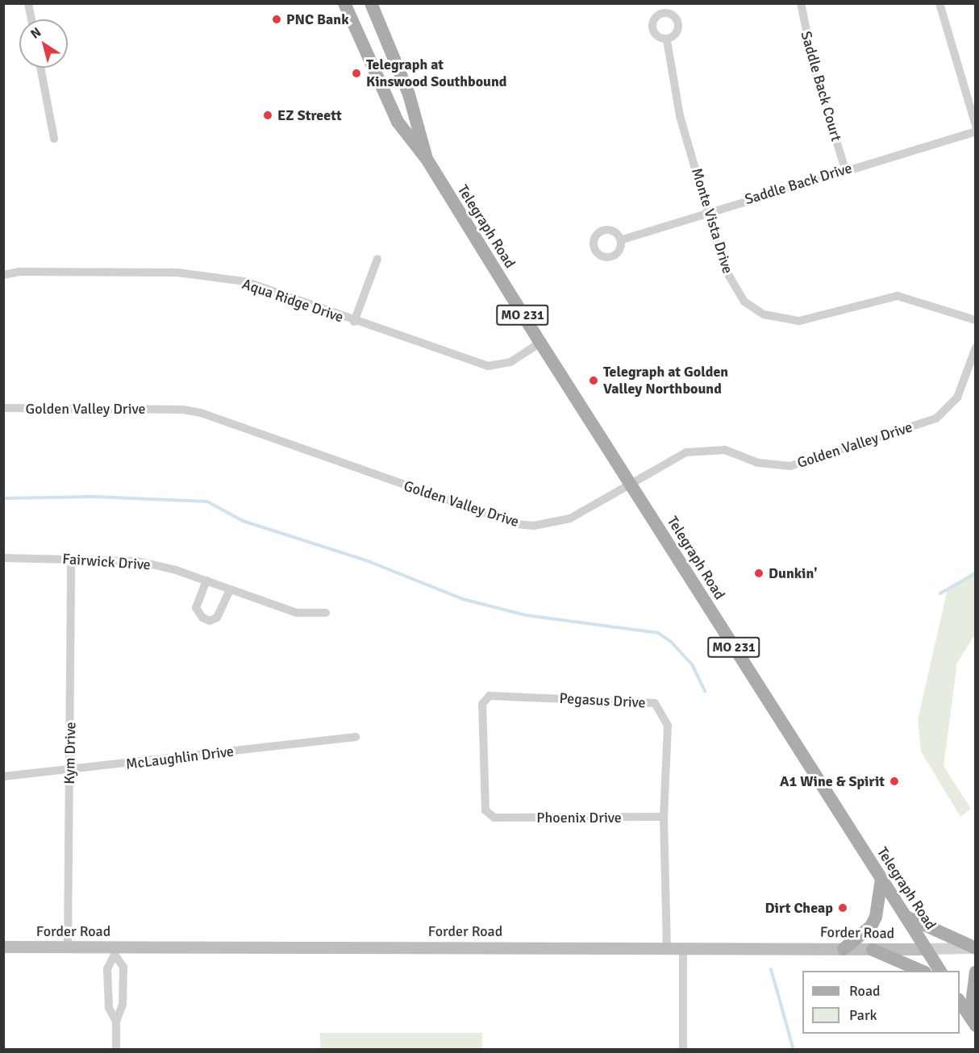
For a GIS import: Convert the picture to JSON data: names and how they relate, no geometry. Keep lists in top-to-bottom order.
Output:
{
  "streets": {
    "main road": ["Telegraph Road", "MO 231", "Forder Road"],
    "street": [
      "Saddle Back Court",
      "Saddle Back Drive",
      "Monte Vista Drive",
      "Aqua Ridge Drive",
      "Golden Valley Drive",
      "Fairwick Drive",
      "Pegasus Drive",
      "Kym Drive",
      "McLaughlin Drive",
      "Phoenix Drive"
    ]
  },
  "crossings": [
    ["Saddle Back Court", "Saddle Back Drive"],
    ["Saddle Back Drive", "Monte Vista Drive"],
    ["Telegraph Road", "Aqua Ridge Drive"],
    ["Telegraph Road", "Golden Valley Drive"],
    ["Telegraph Road", "Forder Road"],
    ["Fairwick Drive", "Kym Drive"],
    ["Pegasus Drive", "Phoenix Drive"],
    ["Pegasus Drive", "Forder Road"],
    ["Kym Drive", "McLaughlin Drive"],
    ["Kym Drive", "Forder Road"]
  ],
  "places": [
    "PNC Bank",
    "Telegraph at Kinswood Southbound",
    "EZ Streett",
    "Telegraph at Golden Valley Northbound",
    "Dunkin'",
    "A1 Wine & Spirit",
    "Dirt Cheap"
  ],
  "legend": ["Road", "Park"],
  "north": "top left"
}
